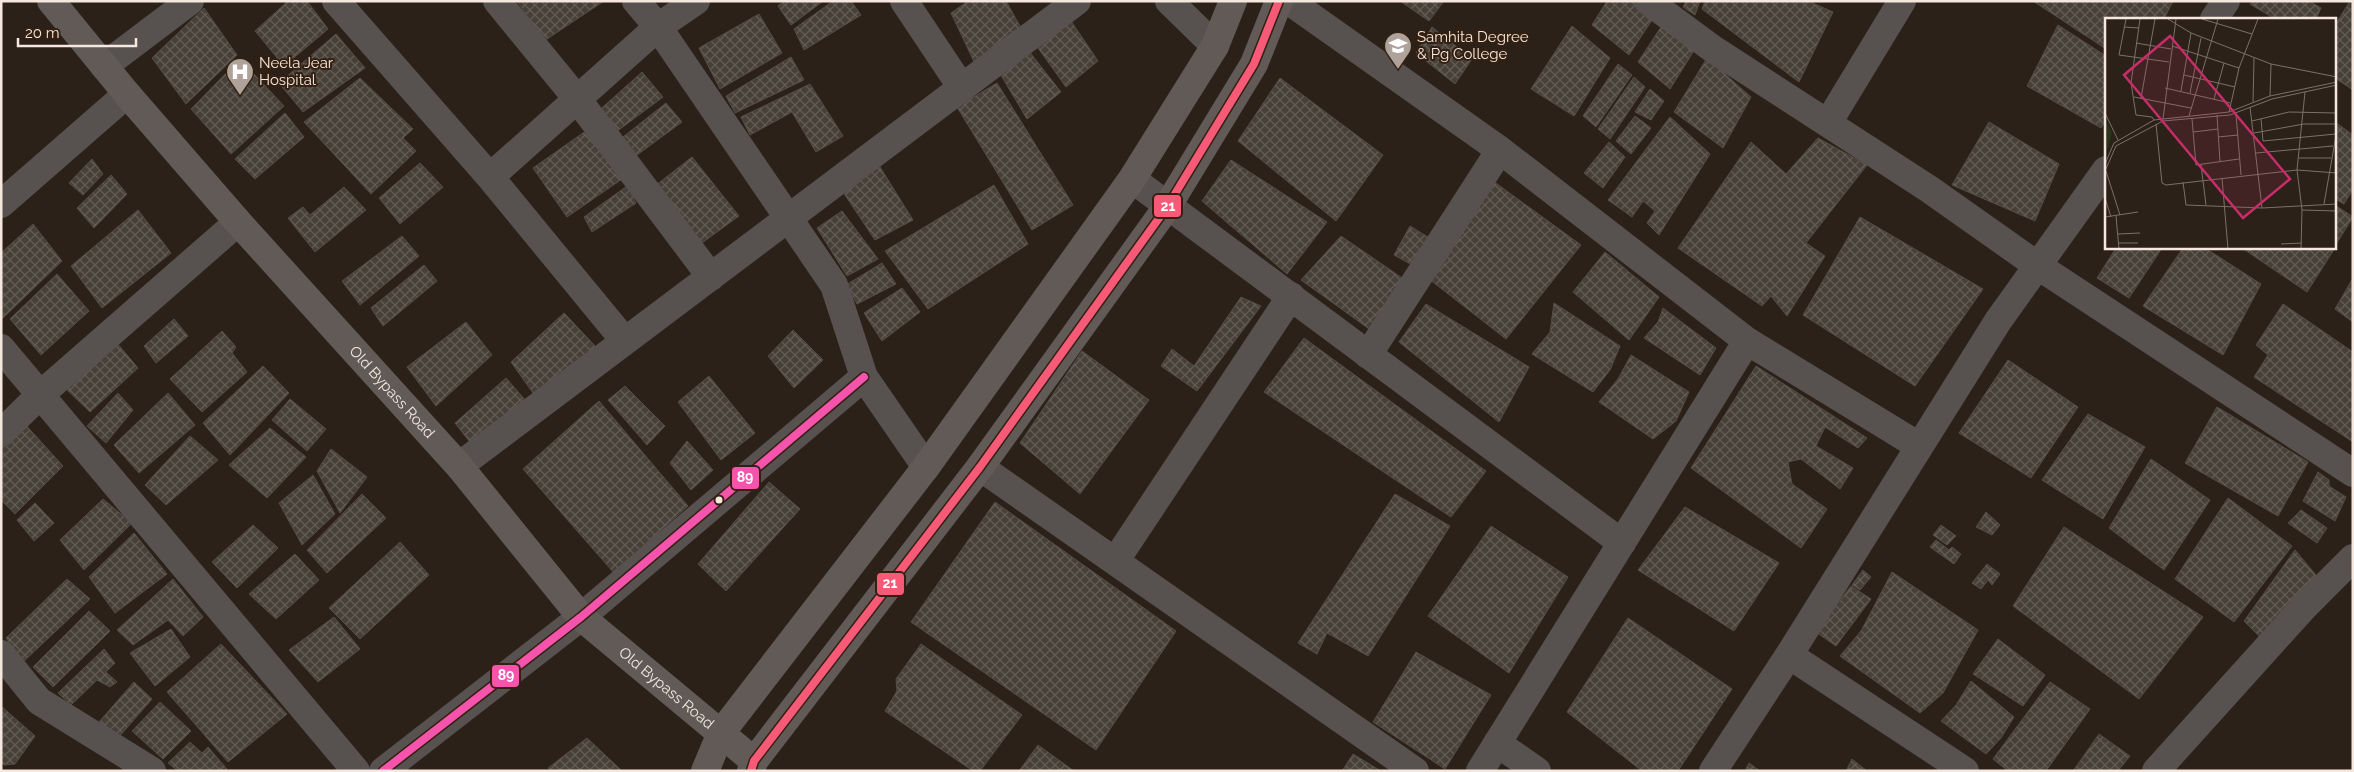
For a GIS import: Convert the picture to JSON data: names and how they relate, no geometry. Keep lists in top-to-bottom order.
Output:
{
  "streets": {
    "main road": ["Old Bypass Road"]
  },
  "places": {
    "school or university": ["Samhita Degree & Pg College"],
    "hospital": ["Neela Jear Hospital"]
  },
  "lines": ["transit line 21", "transit line 89"],
  "scale_bar": "20 m"
}
